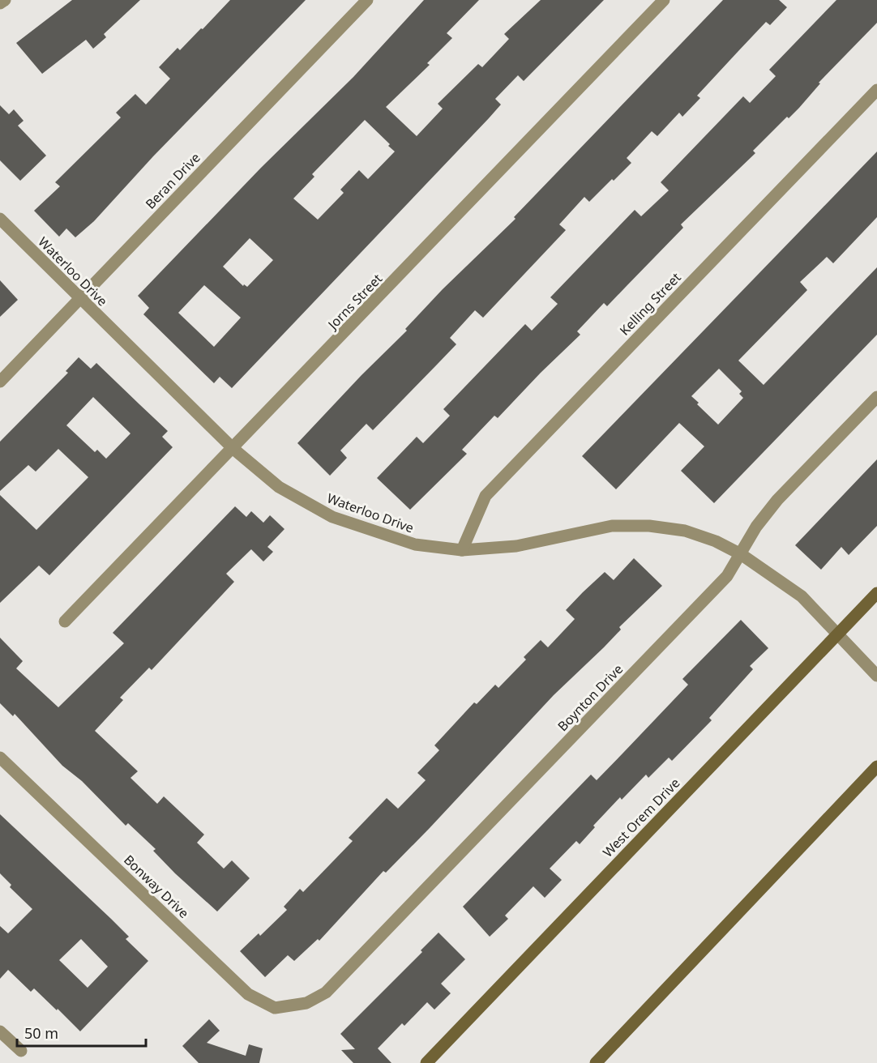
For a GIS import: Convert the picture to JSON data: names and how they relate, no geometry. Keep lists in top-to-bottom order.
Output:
{
  "streets": {
    "main road": ["West Orem Drive"],
    "street": [
      "Beran Drive",
      "Waterloo Drive",
      "Jorns Street",
      "Kelling Street",
      "Boynton Drive",
      "Bonway Drive"
    ]
  },
  "crossings": [
    ["Beran Drive", "Waterloo Drive"],
    ["Waterloo Drive", "Jorns Street"],
    ["Waterloo Drive", "Kelling Street"],
    ["Waterloo Drive", "Boynton Drive"],
    ["Waterloo Drive", "West Orem Drive"],
    ["Boynton Drive", "Bonway Drive"]
  ],
  "scale_bar": "50 m"
}
